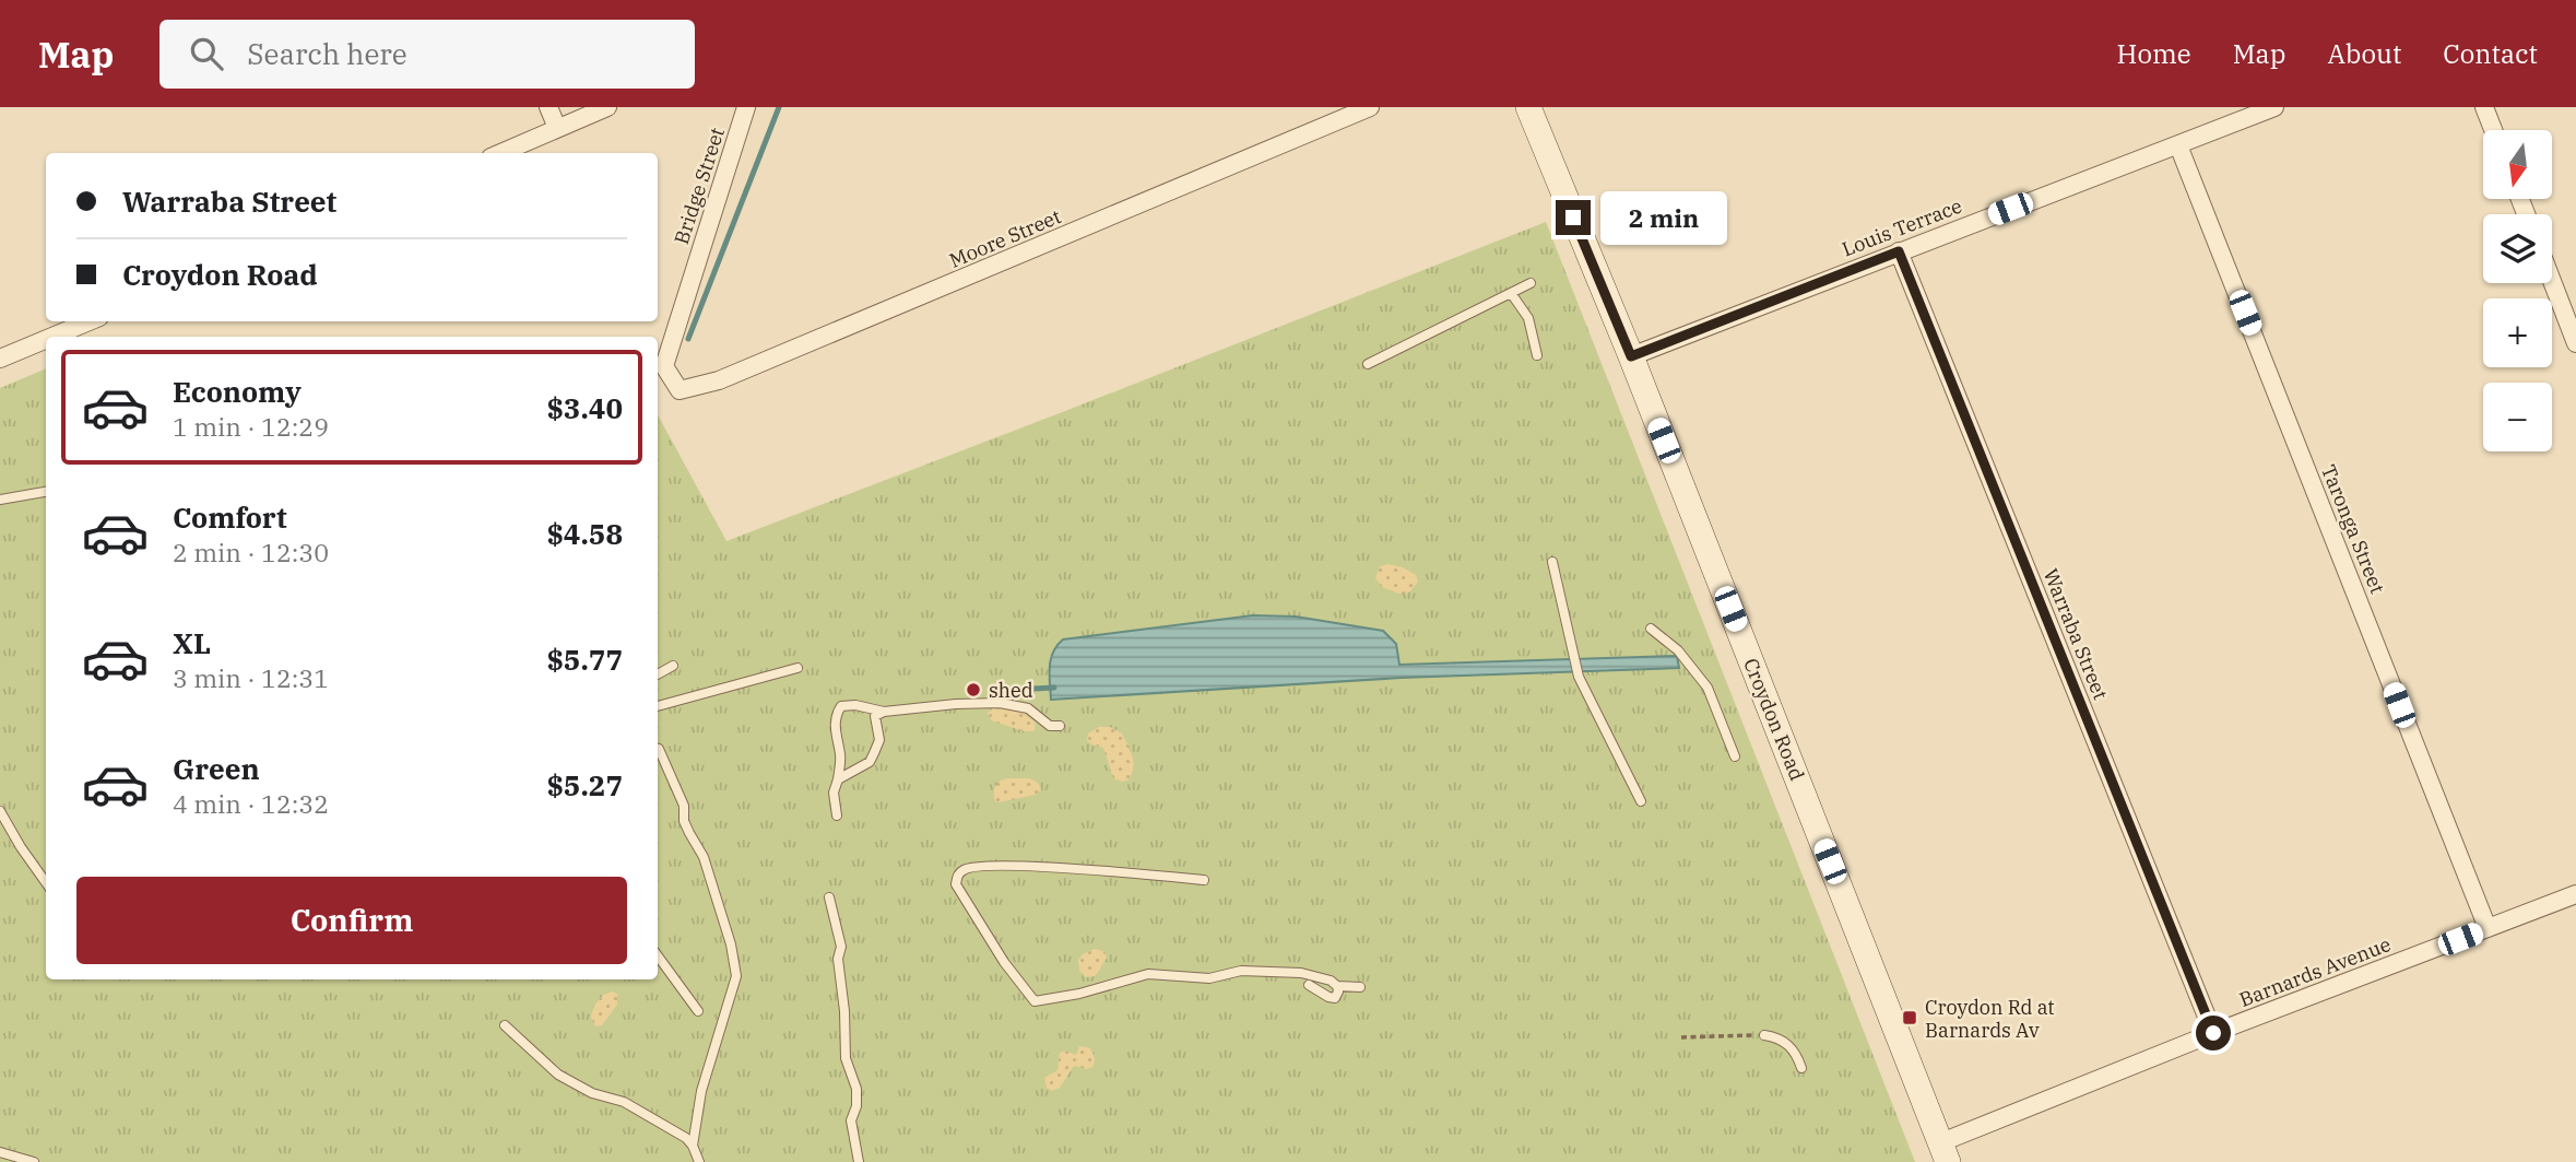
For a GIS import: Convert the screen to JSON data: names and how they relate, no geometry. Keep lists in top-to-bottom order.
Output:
{
  "streets": {
    "main road": ["Croydon Road"],
    "street": [
      "Bridge Street",
      "Louis Terrace",
      "Moore Street",
      "Taronga Street",
      "Warraba Street",
      "Barnards Avenue"
    ]
  },
  "crossings": [
    ["Bridge Street", "Moore Street"],
    ["Louis Terrace", "Taronga Street"],
    ["Louis Terrace", "Warraba Street"],
    ["Louis Terrace", "Croydon Road"],
    ["Taronga Street", "Barnards Avenue"],
    ["Warraba Street", "Barnards Avenue"],
    ["Croydon Road", "Barnards Avenue"]
  ],
  "places": {
    "other": ["shed"],
    "transit": ["Croydon Rd at Barnards Av"]
  },
  "north": "bottom",
  "page": {
    "header": "Map",
    "search": "Search here",
    "nav": [
      "Home",
      "Map",
      "About",
      "Contact"
    ],
    "map_buttons": ["+", "−"],
    "banner": ["Warraba Street", "Croydon Road"],
    "bubble": "2 min",
    "list": [
      {
        "name": "Economy",
        "note": "1 min · 12:29",
        "value": "$3.40"
      },
      {
        "name": "Comfort",
        "note": "2 min · 12:30",
        "value": "$4.58"
      },
      {
        "name": "XL",
        "note": "3 min · 12:31",
        "value": "$5.77"
      },
      {
        "name": "Green",
        "note": "4 min · 12:32",
        "value": "$5.27"
      }
    ],
    "buttons": "Confirm"
  }
}
